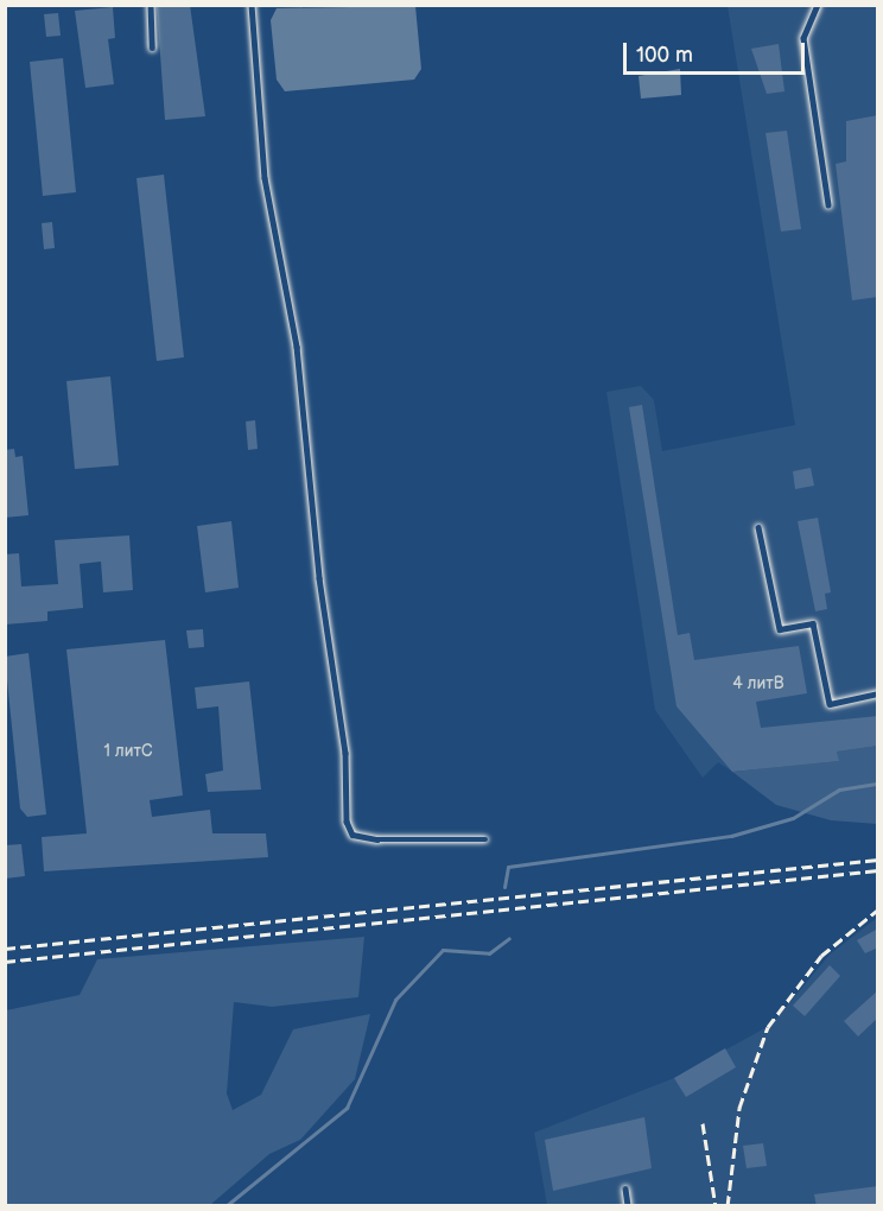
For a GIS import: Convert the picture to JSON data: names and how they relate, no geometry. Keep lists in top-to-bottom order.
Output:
{
  "house_numbers": ["4 литВ", "1 литС"],
  "scale_bar": "100 m"
}
